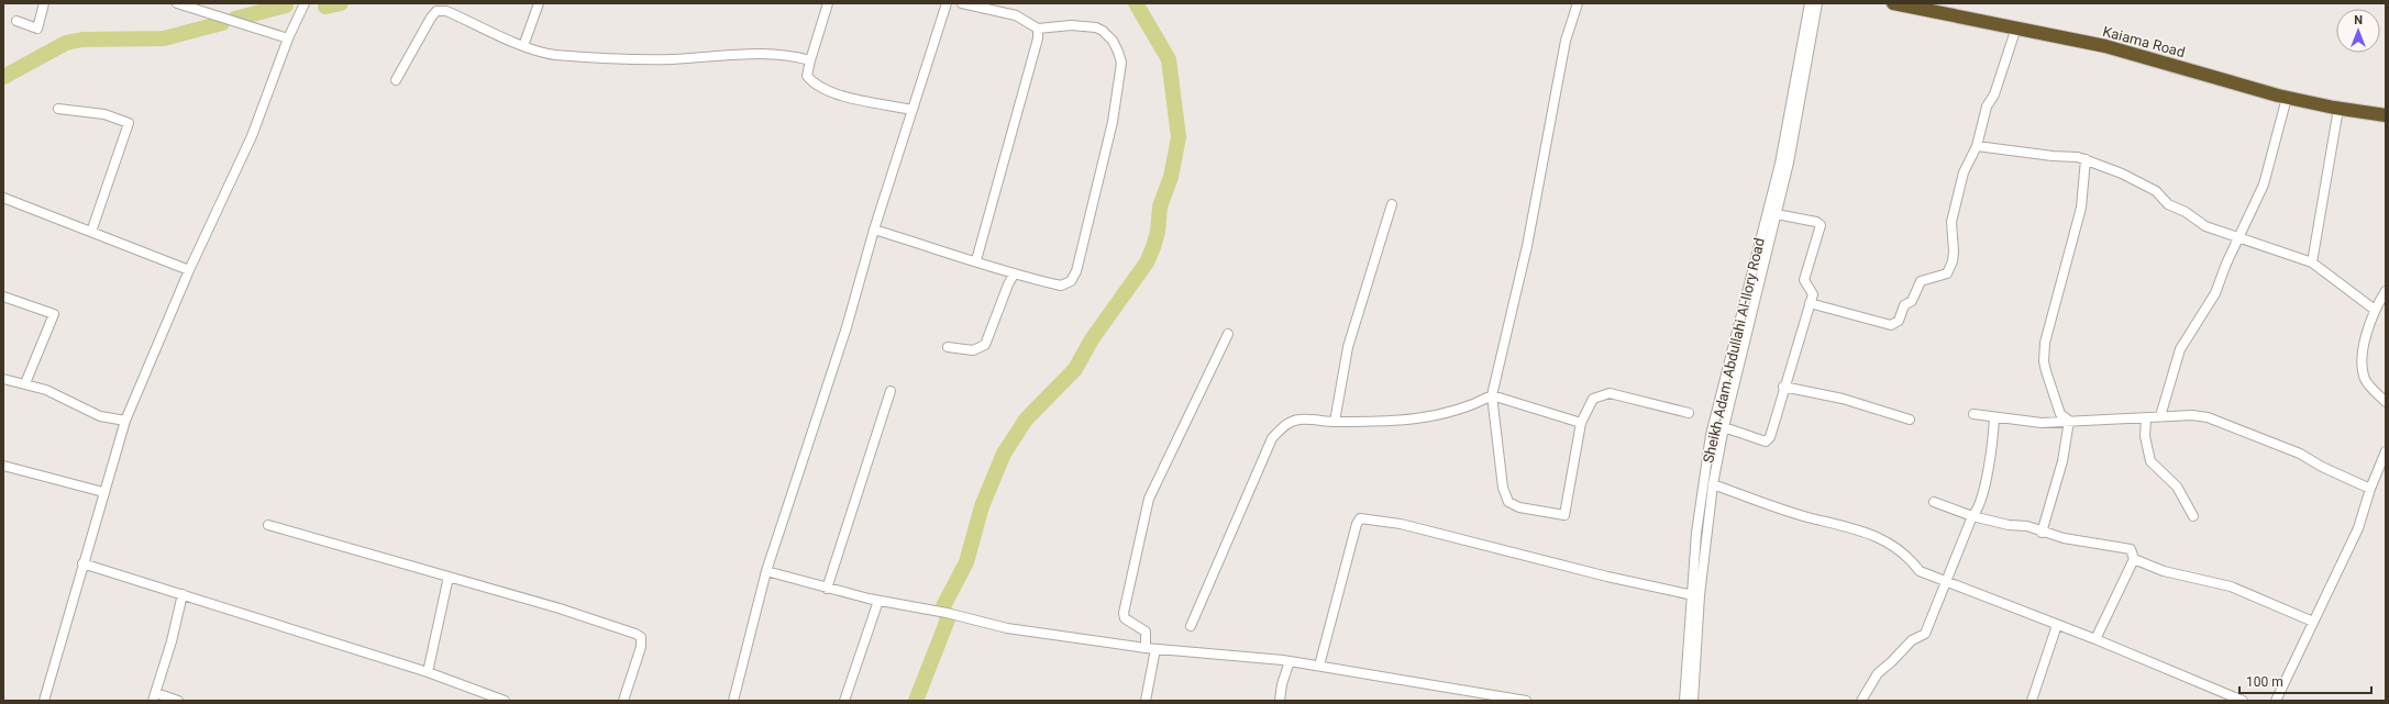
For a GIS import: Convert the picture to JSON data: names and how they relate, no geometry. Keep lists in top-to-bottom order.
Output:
{
  "streets": {
    "highway": ["Kaiama Road"],
    "street": ["Sheikh Adam Abdullahi Al-Ilory Road"]
  },
  "scale_bar": "100 m",
  "north": "top"
}
